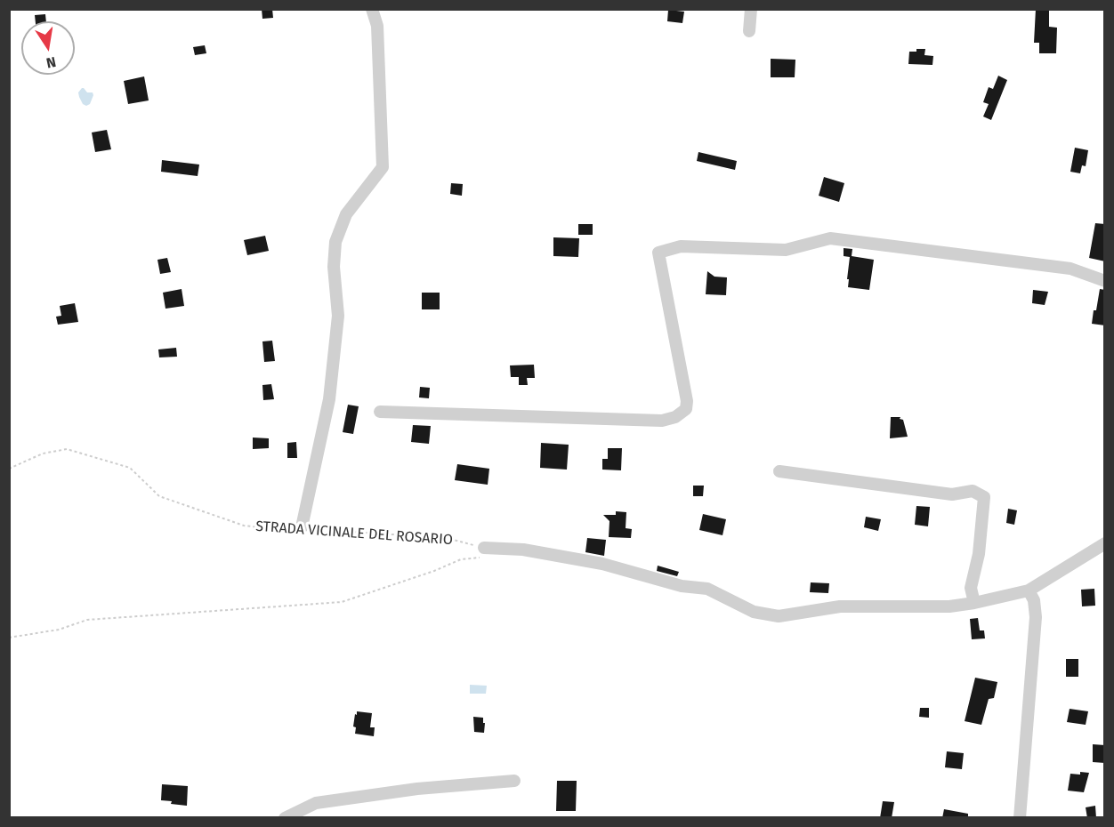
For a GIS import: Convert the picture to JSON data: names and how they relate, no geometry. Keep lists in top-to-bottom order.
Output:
{
  "streets": {
    "path": ["STRADA VICINALE DEL ROSARIO"]
  },
  "north": "bottom"
}
